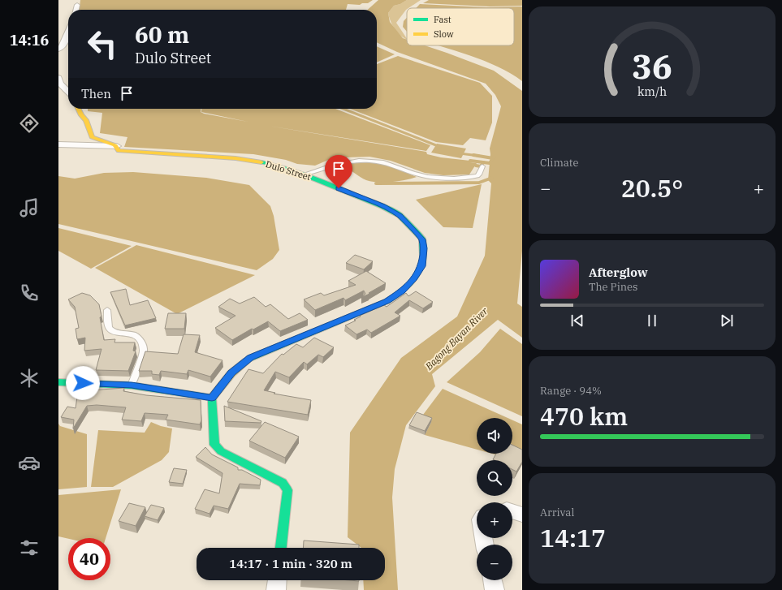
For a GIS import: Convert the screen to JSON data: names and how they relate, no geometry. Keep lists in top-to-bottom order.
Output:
{
  "streets": {
    "street": ["Dulo Street"]
  },
  "water": ["Bagong Bayan River"],
  "legend": ["Fast", "Slow"],
  "page": {
    "tabs": "14:16",
    "turn": ["60 m", "Dulo Street"],
    "then": "Then",
    "tile": [
      "Climate",
      ["Range · 94%", "470 km"],
      ["Arrival", "14:17"]
    ],
    "heat": ["−", "20.5°", "+"],
    "song": ["Afterglow", "The Pines"],
    "map_buttons": ["+", "−"],
    "limit": "40",
    "trip": "14:17 · 1 min · 320 m",
    "gauge": ["36", "km/h"]
  }
}
